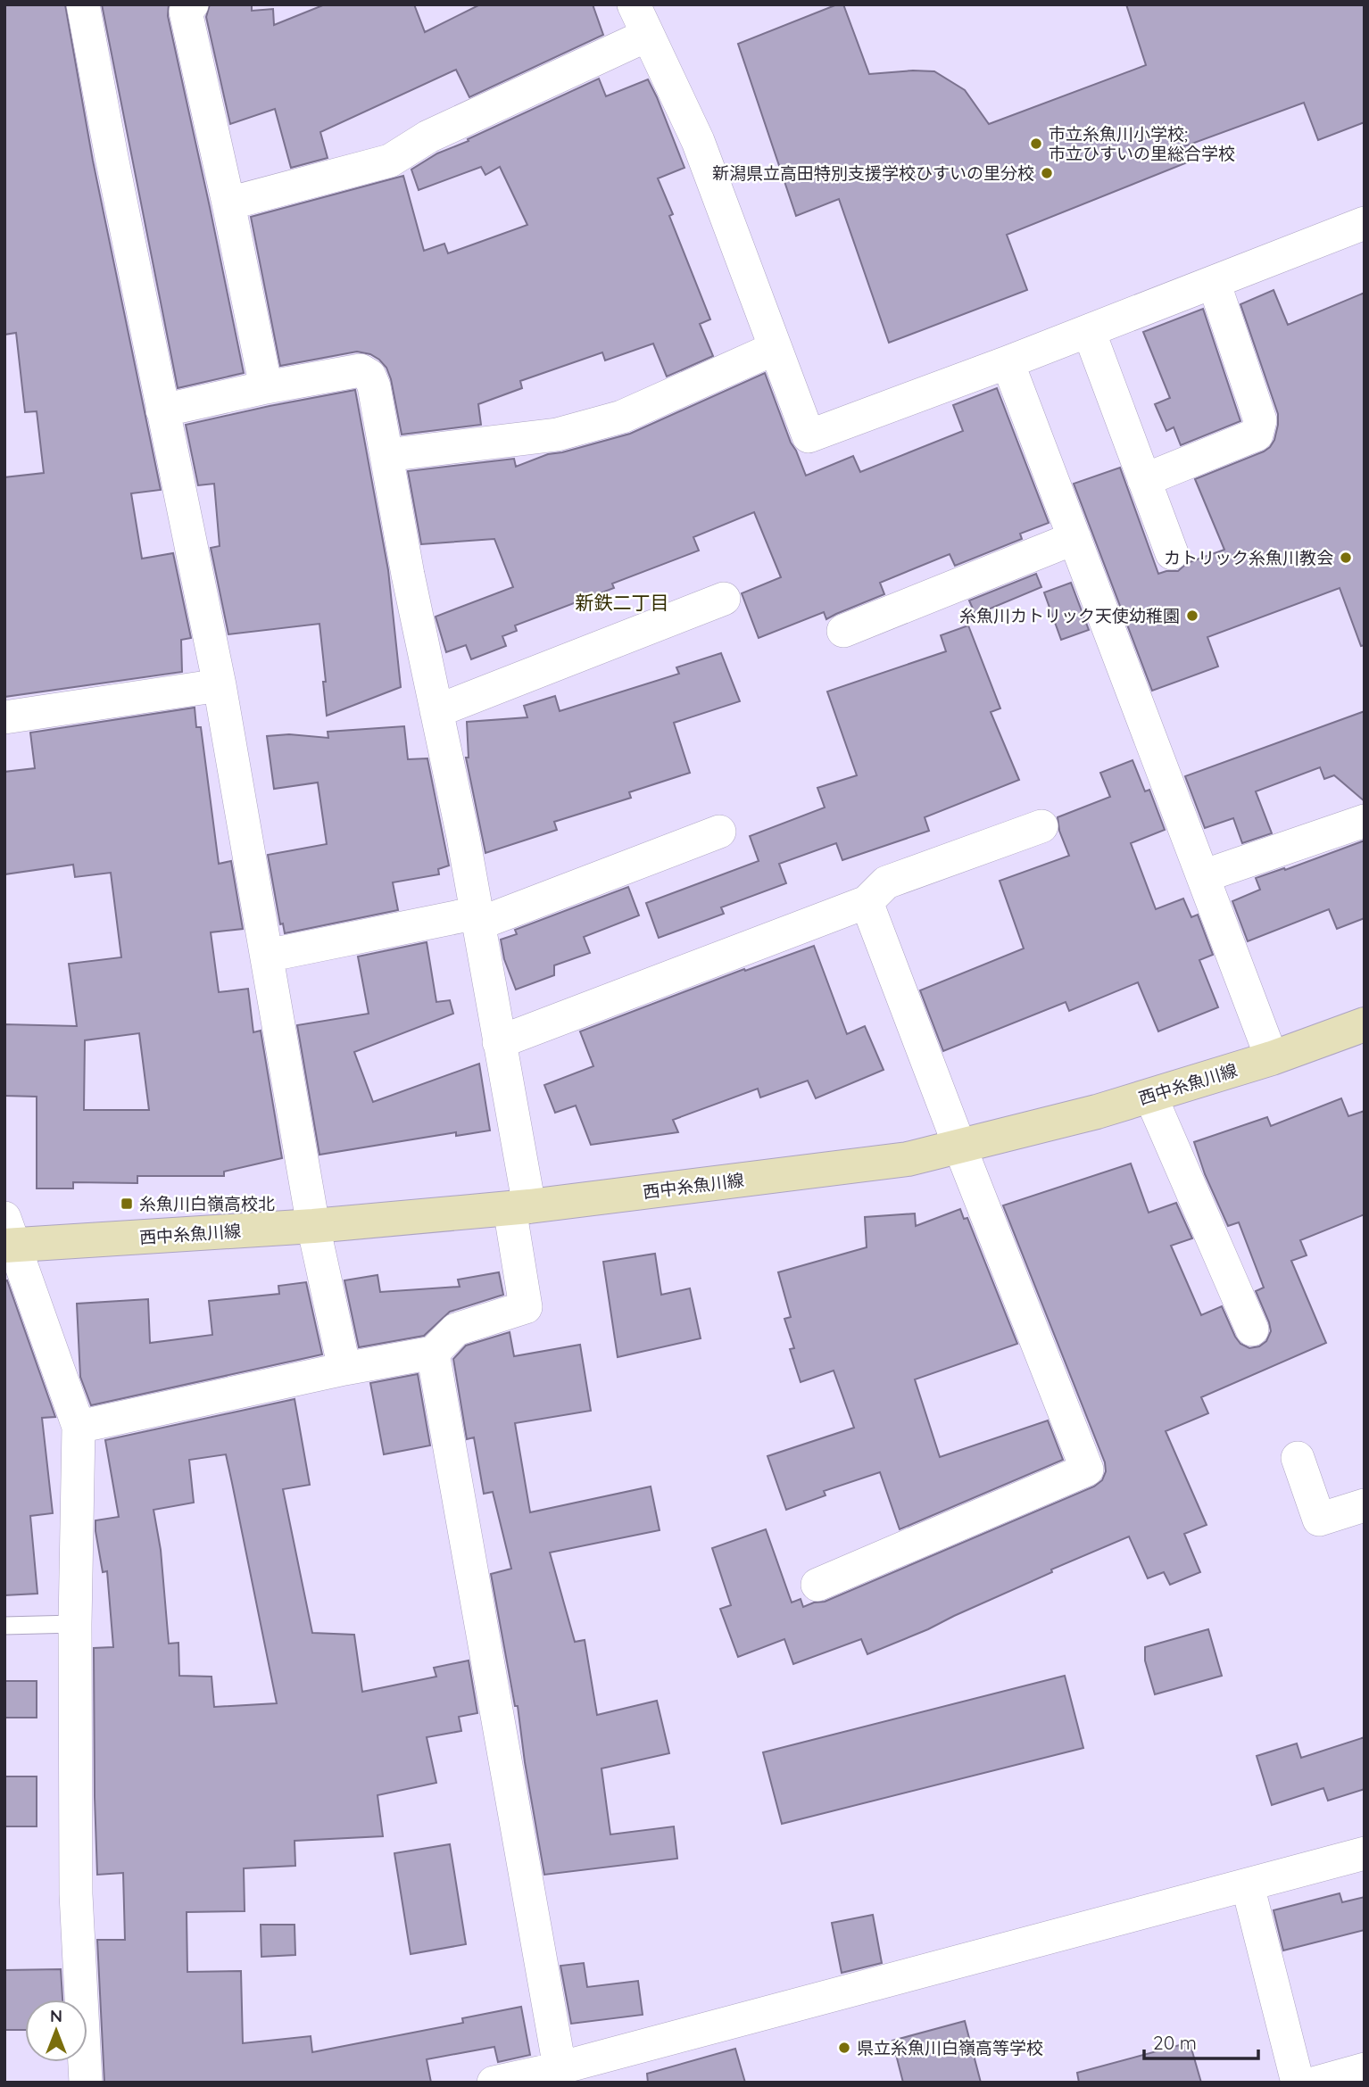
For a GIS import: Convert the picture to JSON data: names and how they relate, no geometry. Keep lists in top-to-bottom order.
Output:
{
  "streets": {
    "main road": ["西中糸魚川線"]
  },
  "districts": ["新鉄二丁目"],
  "places": {
    "other": [
      "市立糸魚川小学校; 市立ひすいの里総合学校",
      "新潟県立高田特別支援学校ひすいの里分校",
      "カトリック糸魚川教会",
      "糸魚川カトリック天使幼稚園",
      "県立糸魚川白嶺高等学校"
    ],
    "transit": ["糸魚川白嶺高校北"]
  },
  "scale_bar": "20 m",
  "north": "top"
}
